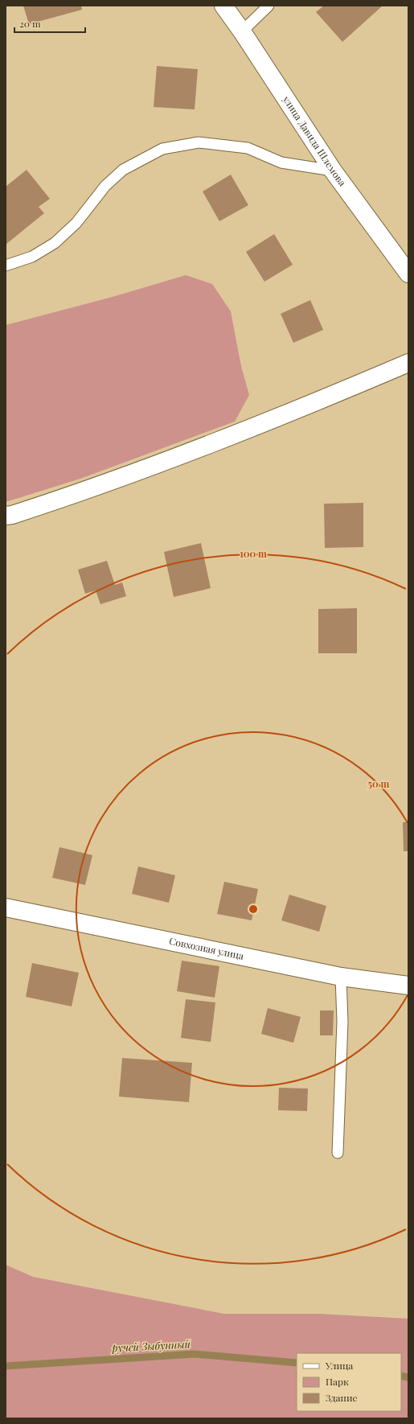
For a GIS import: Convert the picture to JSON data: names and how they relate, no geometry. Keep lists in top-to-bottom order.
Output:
{
  "streets": {
    "street": ["улица Давида Шлемова", "Совхозная улица"]
  },
  "water": ["ручей Зыбунный"],
  "legend": ["Улица", "Парк", "Здание"],
  "scale_bar": "20 m",
  "rings": ["100 m", "50 m"]
}
